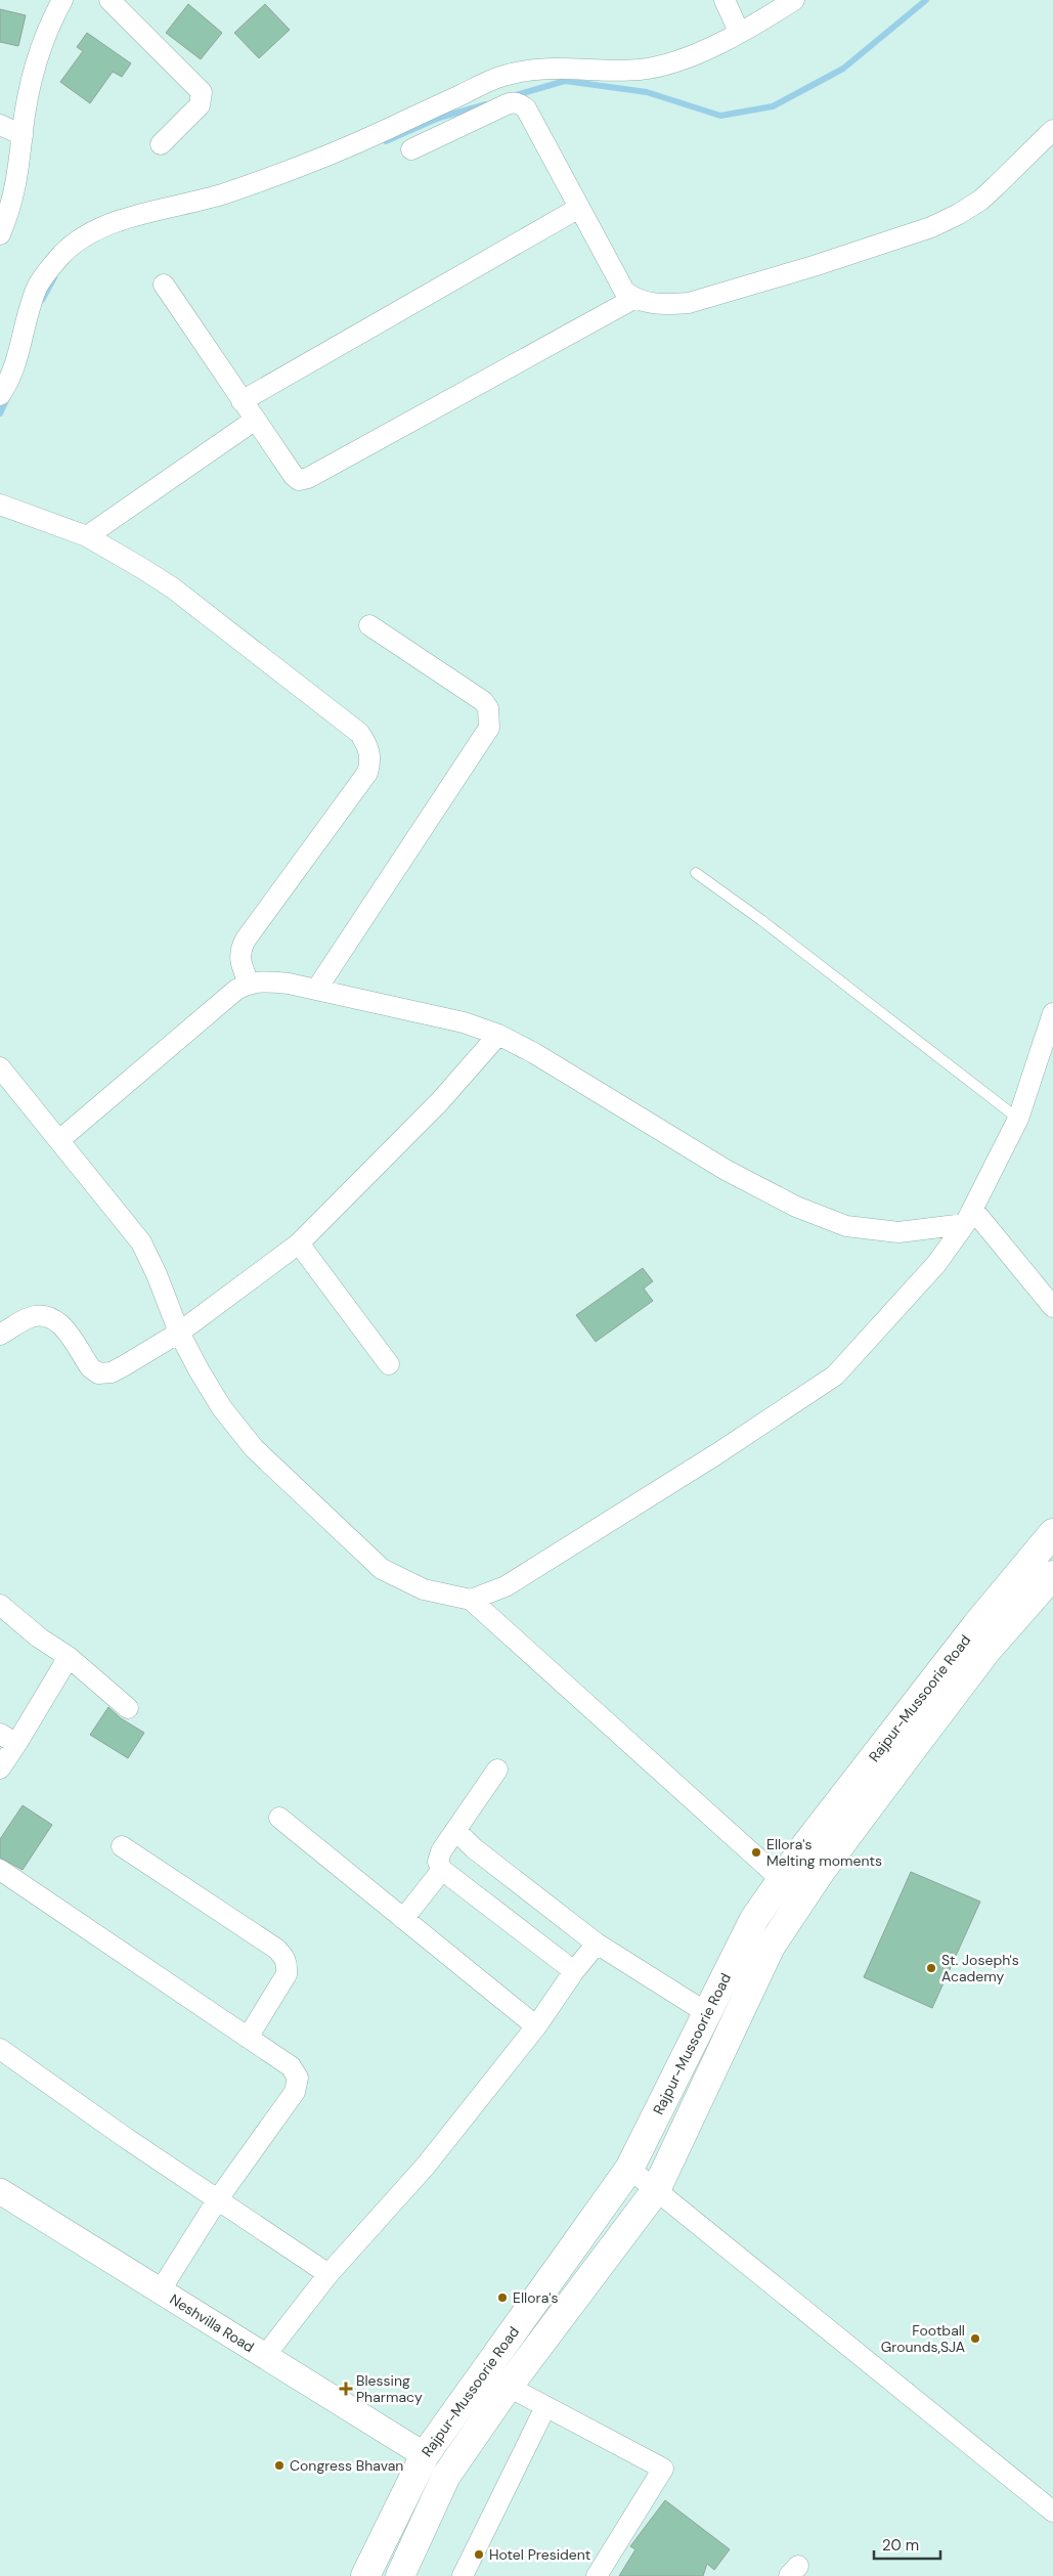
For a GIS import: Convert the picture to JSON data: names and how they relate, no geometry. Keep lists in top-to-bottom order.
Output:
{
  "streets": {
    "main road": ["Rajpur-Mussoorie Road"],
    "street": ["Neshvilla Road"]
  },
  "crossings": [
    ["Rajpur-Mussoorie Road", "Neshvilla Road"]
  ],
  "places": {
    "other": [
      "Ellora's Melting moments",
      "St. Joseph's Academy",
      "Ellora's",
      "Football Grounds,SJA",
      "Congress Bhavan",
      "Hotel President"
    ],
    "health": ["Blessing Pharmacy"]
  },
  "scale_bar": "20 m"
}
